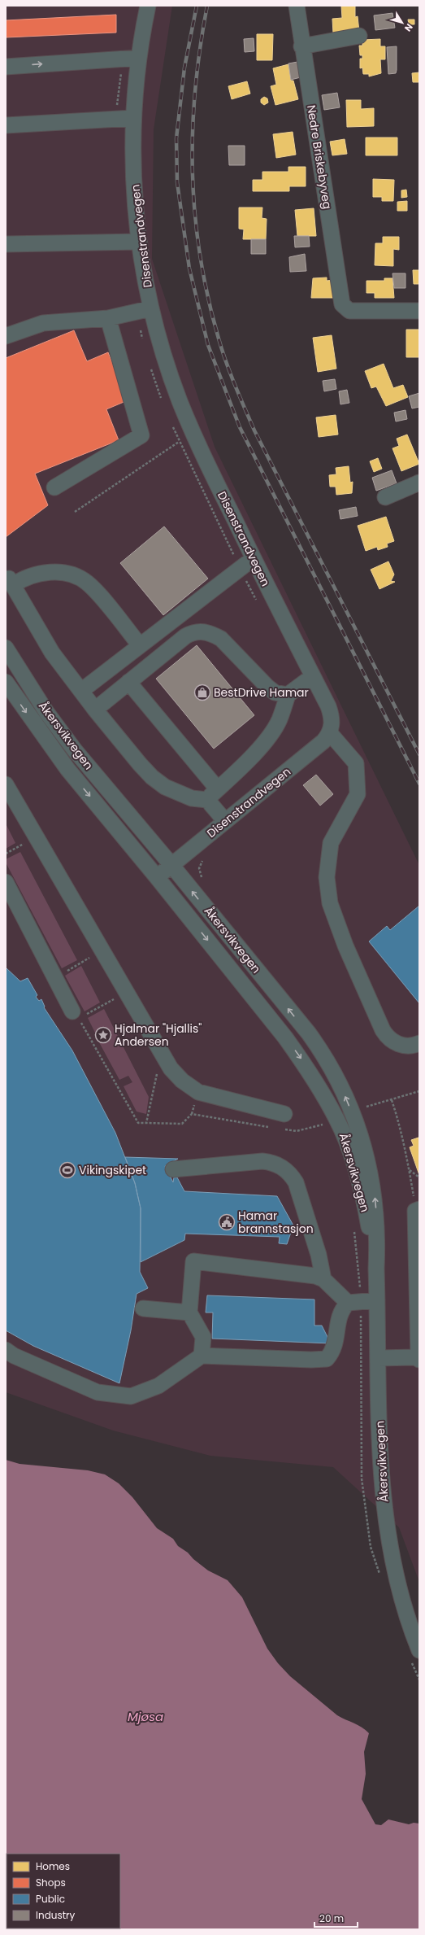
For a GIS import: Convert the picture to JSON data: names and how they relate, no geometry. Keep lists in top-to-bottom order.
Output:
{
  "streets": {
    "street": ["Nedre Briskebyveg", "Disenstrandvegen", "Åkersvikvegen"]
  },
  "crossings": [
    ["Disenstrandvegen", "Åkersvikvegen"]
  ],
  "water": ["Mjøsa"],
  "places": {
    "shop": ["BestDrive Hamar"],
    "place": ["Hjalmar \"Hjallis\" Andersen"],
    "sports": ["Vikingskipet"],
    "public building": ["Hamar brannstasjon"]
  },
  "legend": [
    "Homes",
    "Shops",
    "Public",
    "Industry"
  ],
  "scale_bar": "20 m",
  "north": "bottom right"
}
